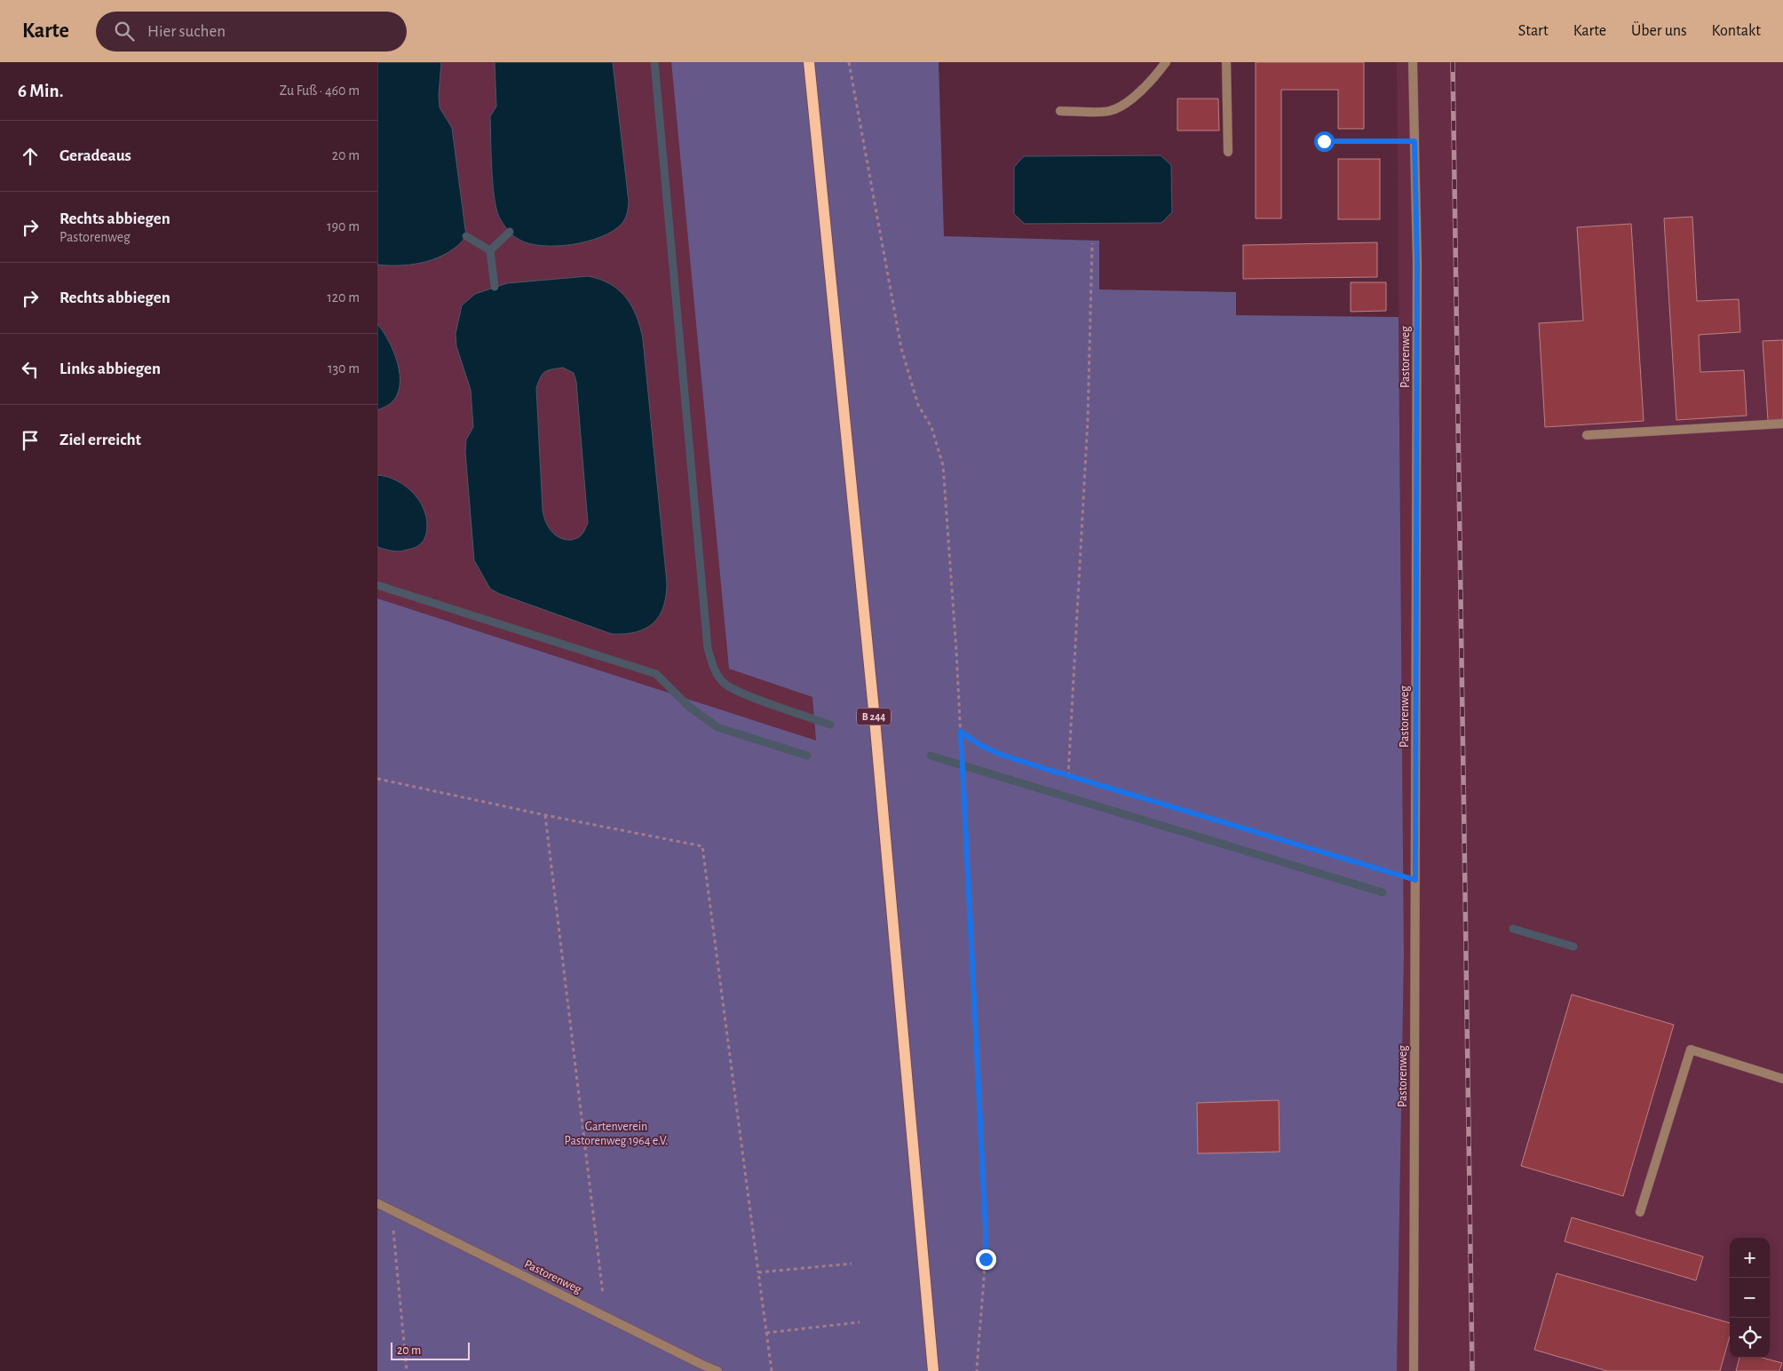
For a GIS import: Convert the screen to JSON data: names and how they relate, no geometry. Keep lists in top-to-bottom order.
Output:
{
  "streets": {
    "main road": ["B 244"],
    "street": ["Pastorenweg"]
  },
  "parks": ["Gartenverein Pastorenweg 1964 e.V."],
  "scale_bar": "20 m",
  "page": {
    "header": "Karte",
    "search": "Hier suchen",
    "nav": [
      "Start",
      "Karte",
      "Über uns",
      "Kontakt"
    ],
    "heading": ["6 Min.", "Zu Fuß · 460 m"],
    "list": [
      ["Geradeaus", "20 m"],
      ["Rechts abbiegen", "Pastorenweg", "190 m"],
      ["Rechts abbiegen", "120 m"],
      ["Links abbiegen", "130 m"],
      "Ziel erreicht"
    ],
    "map_buttons": ["+", "−"],
    "scale": "20 m"
  }
}
